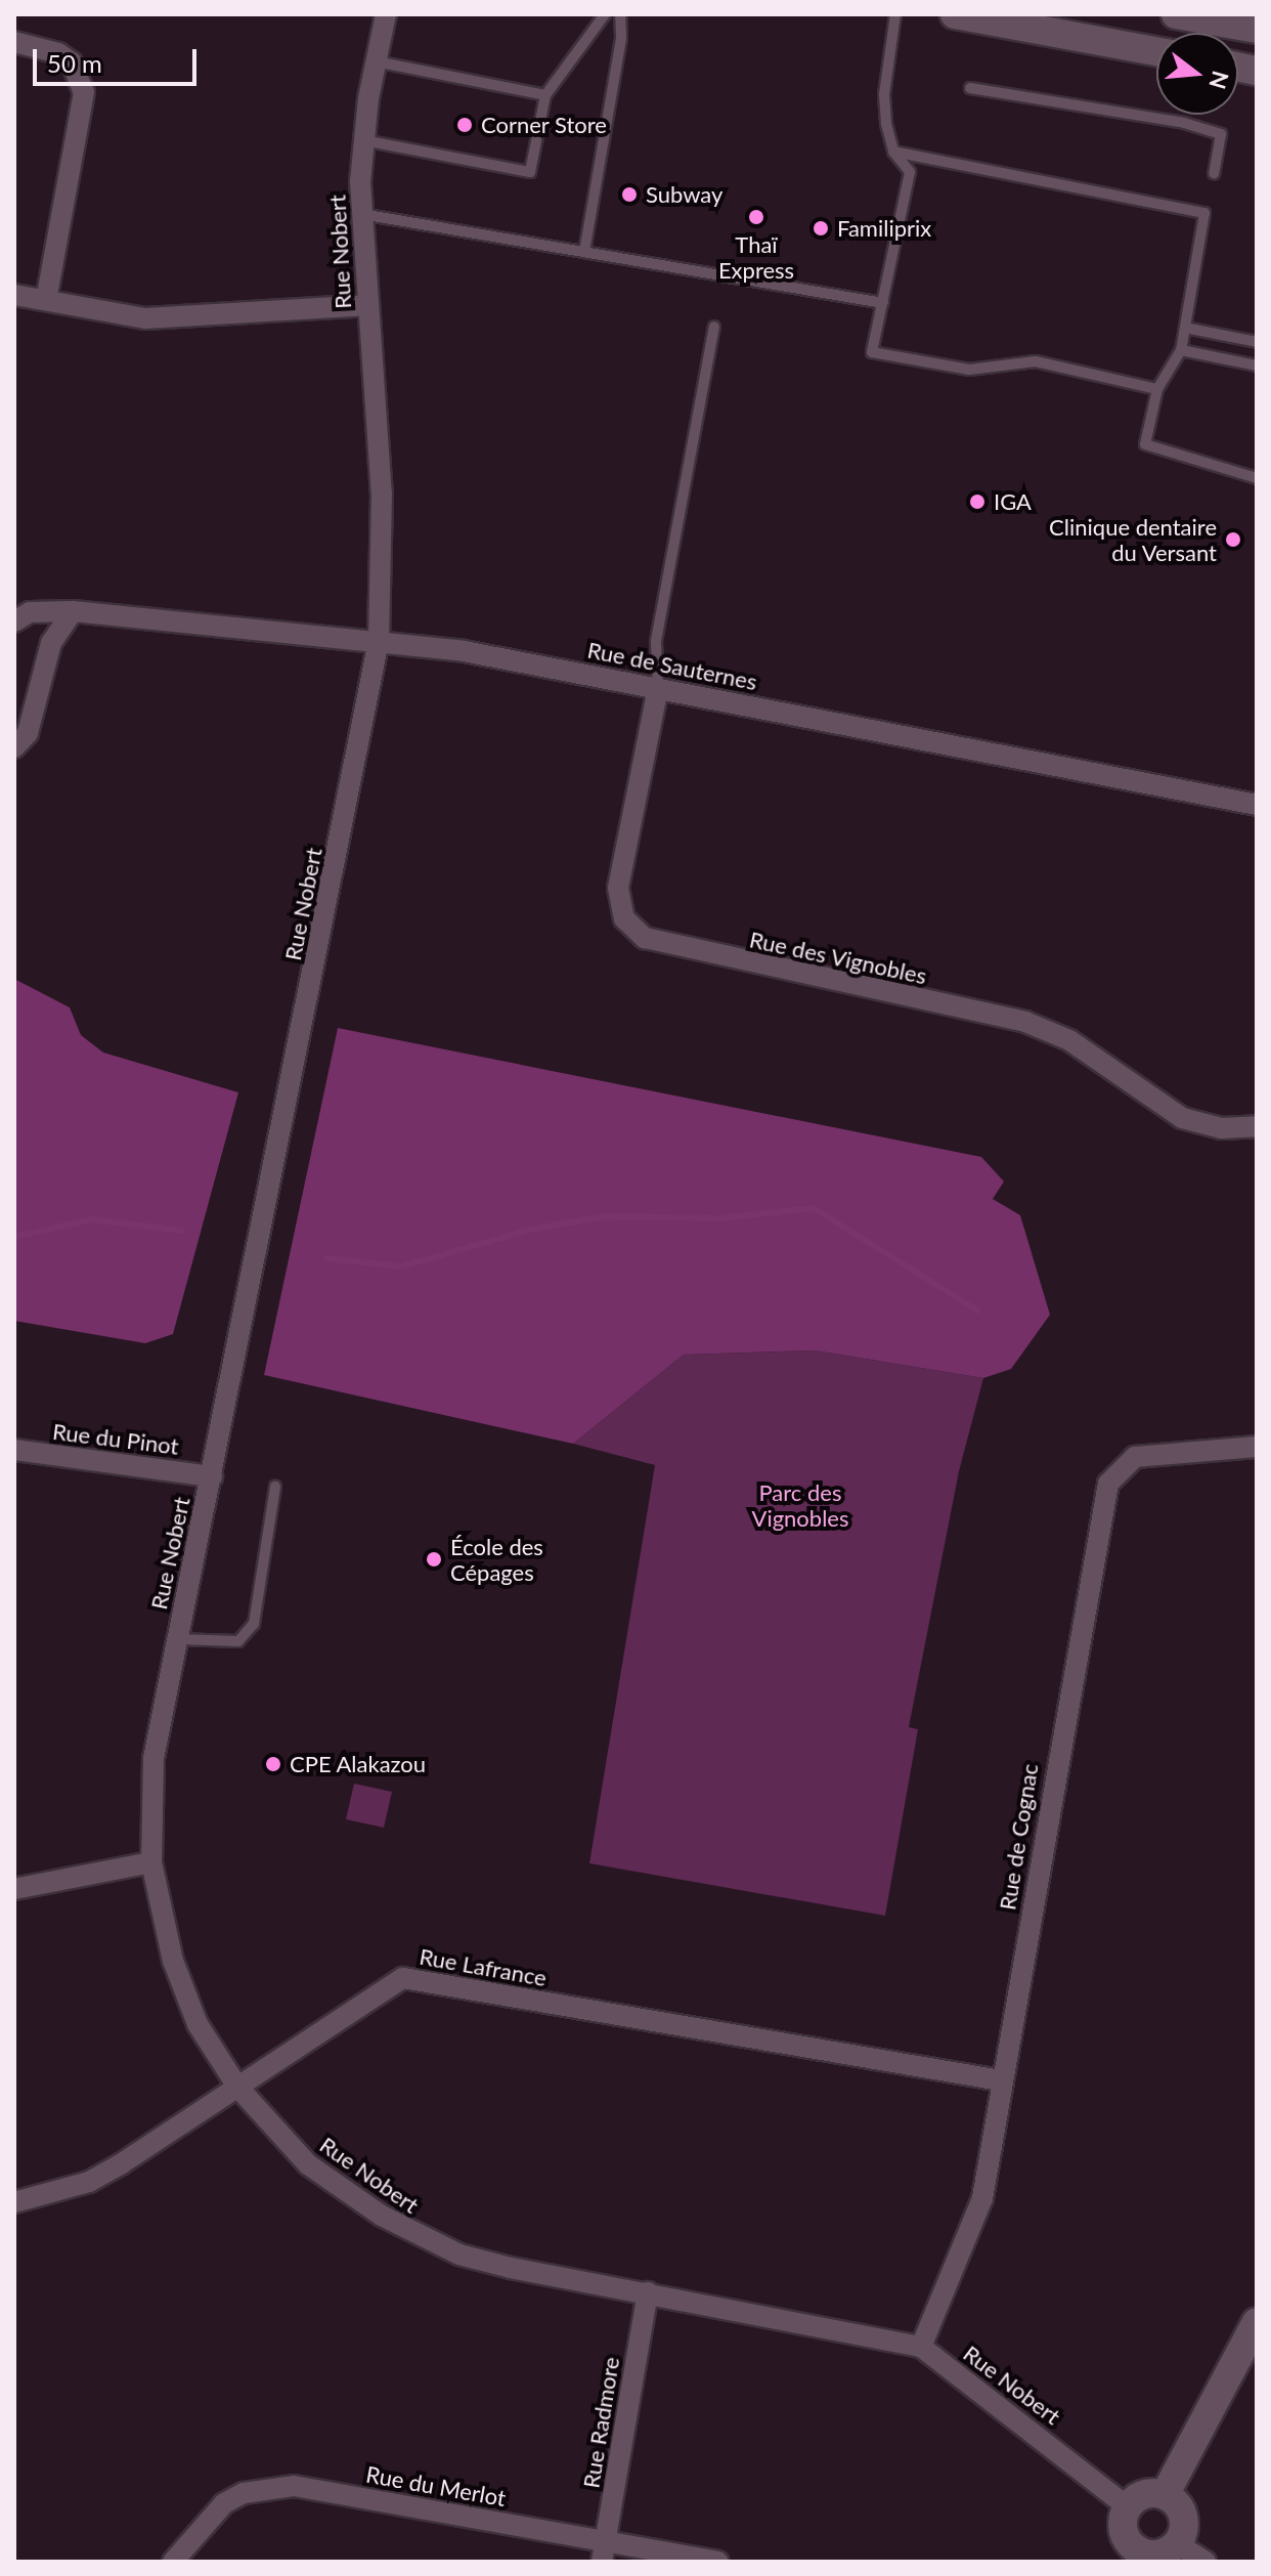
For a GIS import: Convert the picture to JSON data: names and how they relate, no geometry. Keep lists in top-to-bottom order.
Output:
{
  "streets": {
    "street": [
      "Rue Nobert",
      "Rue de Sauternes",
      "Rue des Vignobles",
      "Rue du Pinot",
      "Rue de Cognac",
      "Rue Lafrance",
      "Rue Radmore",
      "Rue du Merlot"
    ]
  },
  "crossings": [
    ["Rue Nobert", "Rue de Sauternes"],
    ["Rue Nobert", "Rue du Pinot"],
    ["Rue Nobert", "Rue de Cognac"],
    ["Rue Nobert", "Rue Lafrance"],
    ["Rue Nobert", "Rue Radmore"],
    ["Rue de Sauternes", "Rue des Vignobles"],
    ["Rue de Cognac", "Rue Lafrance"],
    ["Rue Radmore", "Rue du Merlot"]
  ],
  "parks": ["Parc des Vignobles"],
  "places": [
    "Corner Store",
    "Subway",
    "Thaï Express",
    "Familiprix",
    "IGA",
    "Clinique dentaire du Versant",
    "École des Cépages",
    "CPE Alakazou"
  ],
  "scale_bar": "50 m",
  "north": "right"
}
